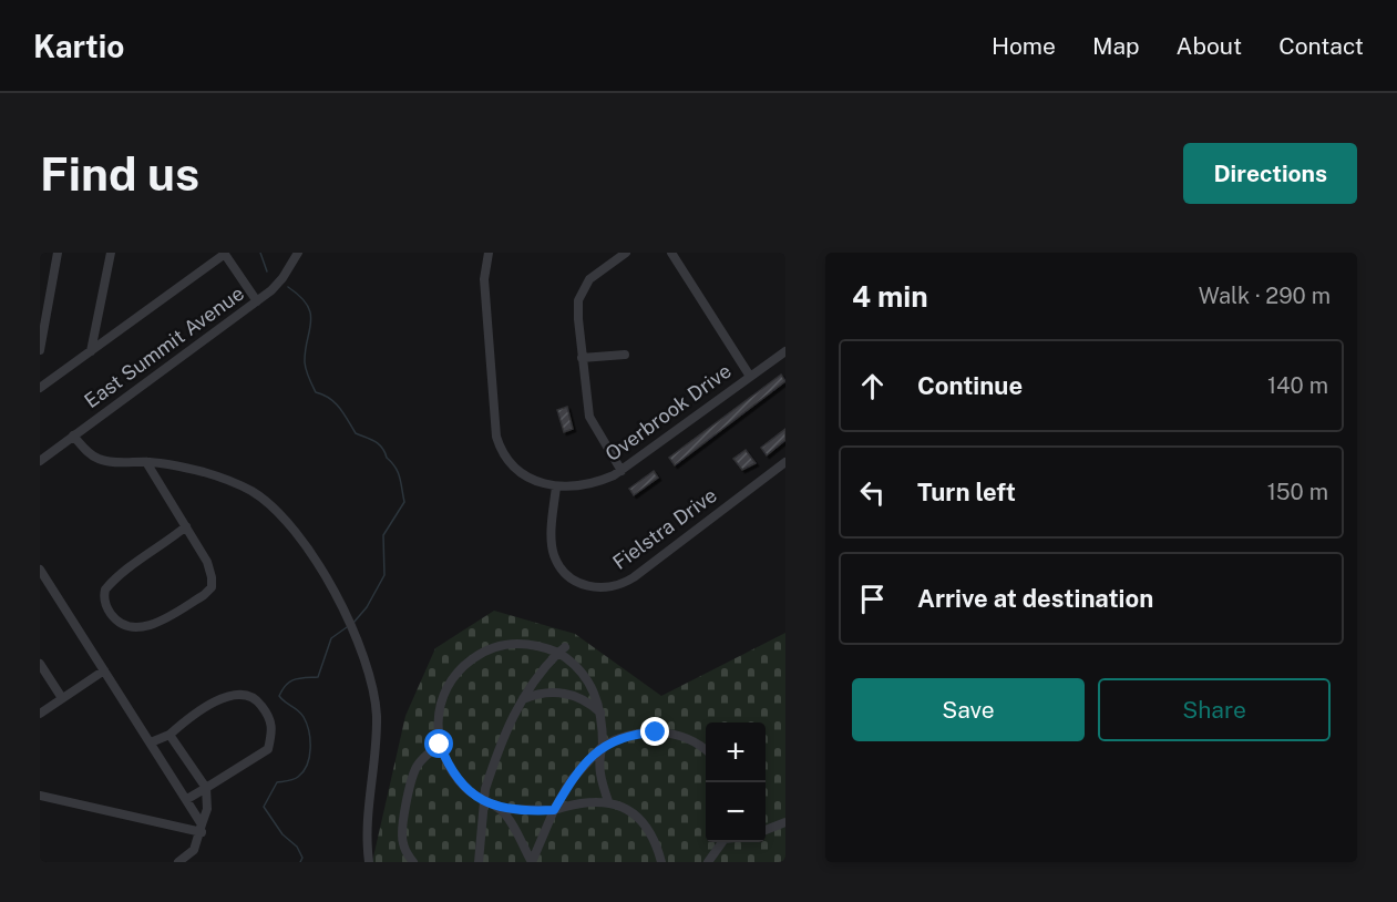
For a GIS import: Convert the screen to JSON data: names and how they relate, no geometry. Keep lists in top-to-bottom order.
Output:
{
  "streets": {
    "street": ["East Summit Avenue", "Overbrook Drive", "Fielstra Drive"]
  },
  "crossings": [
    ["Overbrook Drive", "Fielstra Drive"]
  ],
  "page": {
    "header": "Kartio",
    "nav": [
      "Home",
      "Map",
      "About",
      "Contact"
    ],
    "buttons": [
      "Directions",
      ["Save", "Share"]
    ],
    "title": "Find us",
    "heading": ["4 min", "Walk · 290 m"],
    "list": [
      ["Continue", "140 m"],
      ["Turn left", "150 m"],
      "Arrive at destination"
    ],
    "map_buttons": ["+", "−"]
  }
}
